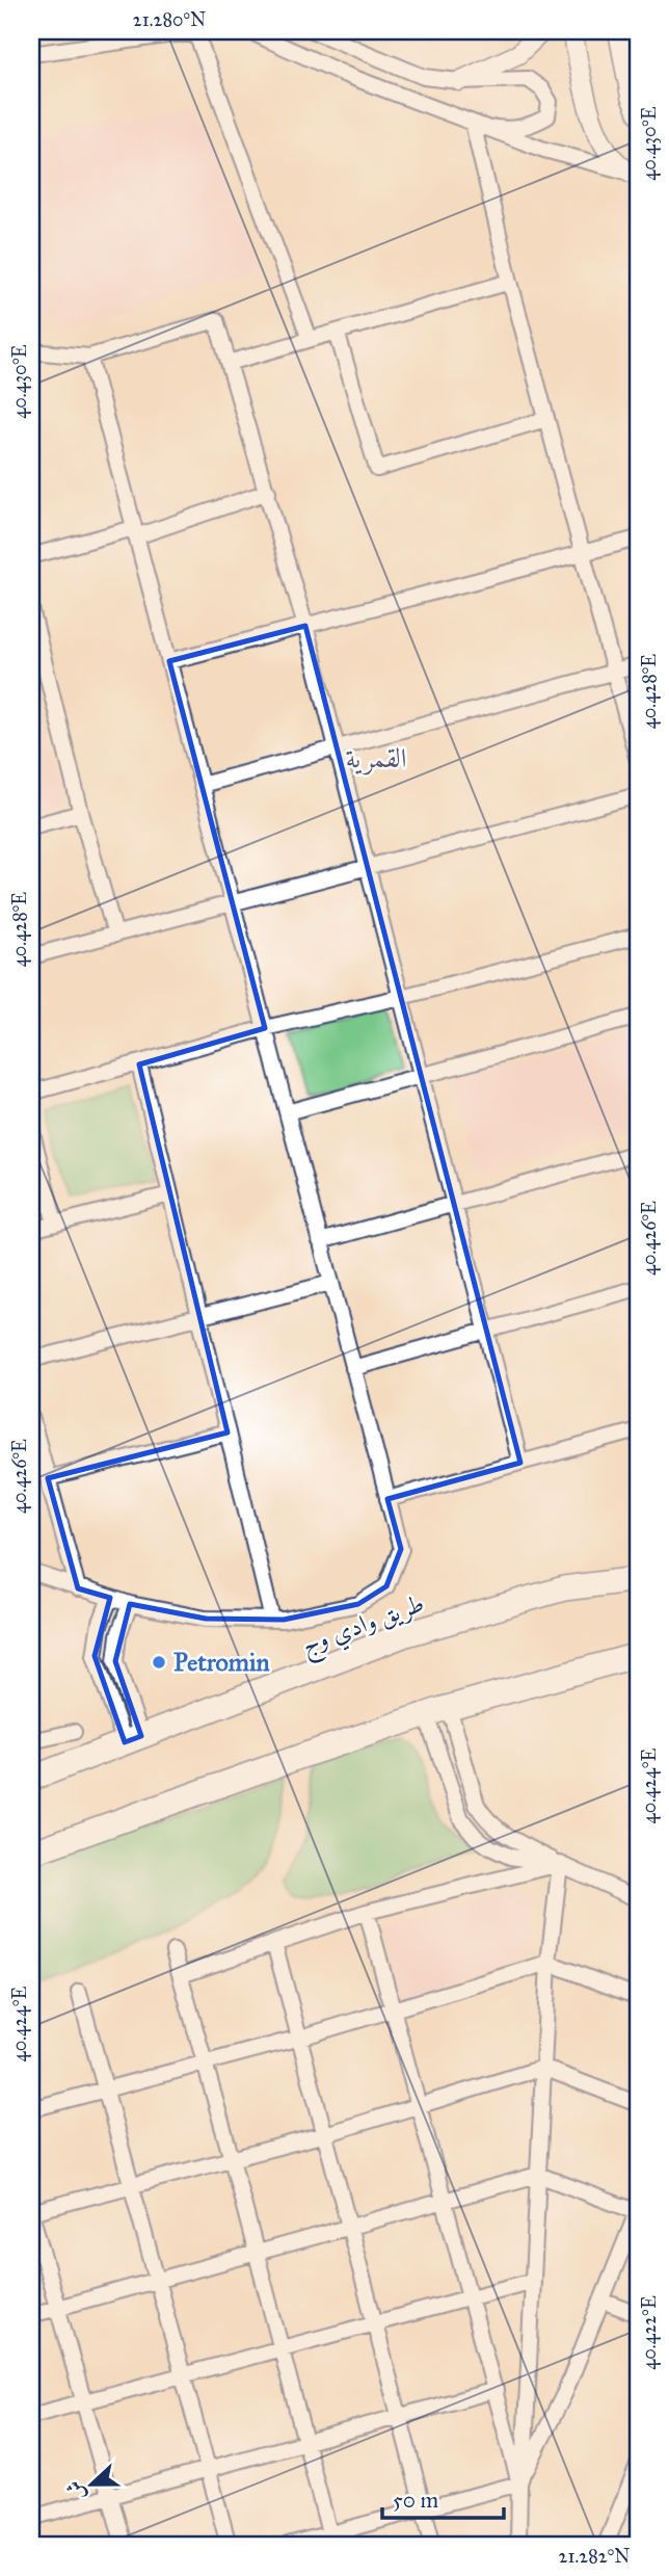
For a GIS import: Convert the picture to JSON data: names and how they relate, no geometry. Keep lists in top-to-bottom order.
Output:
{
  "streets": {
    "main road": ["طريق وادي وج"]
  },
  "districts": ["القمرية"],
  "places": ["Petromin"],
  "scale_bar": "50 m",
  "north": "left",
  "coordinates": [
    "21.280°N",
    "40.430°E",
    "40.428°E",
    "40.426°E",
    "40.424°E",
    "40.422°E",
    "21.282°N"
  ]
}
